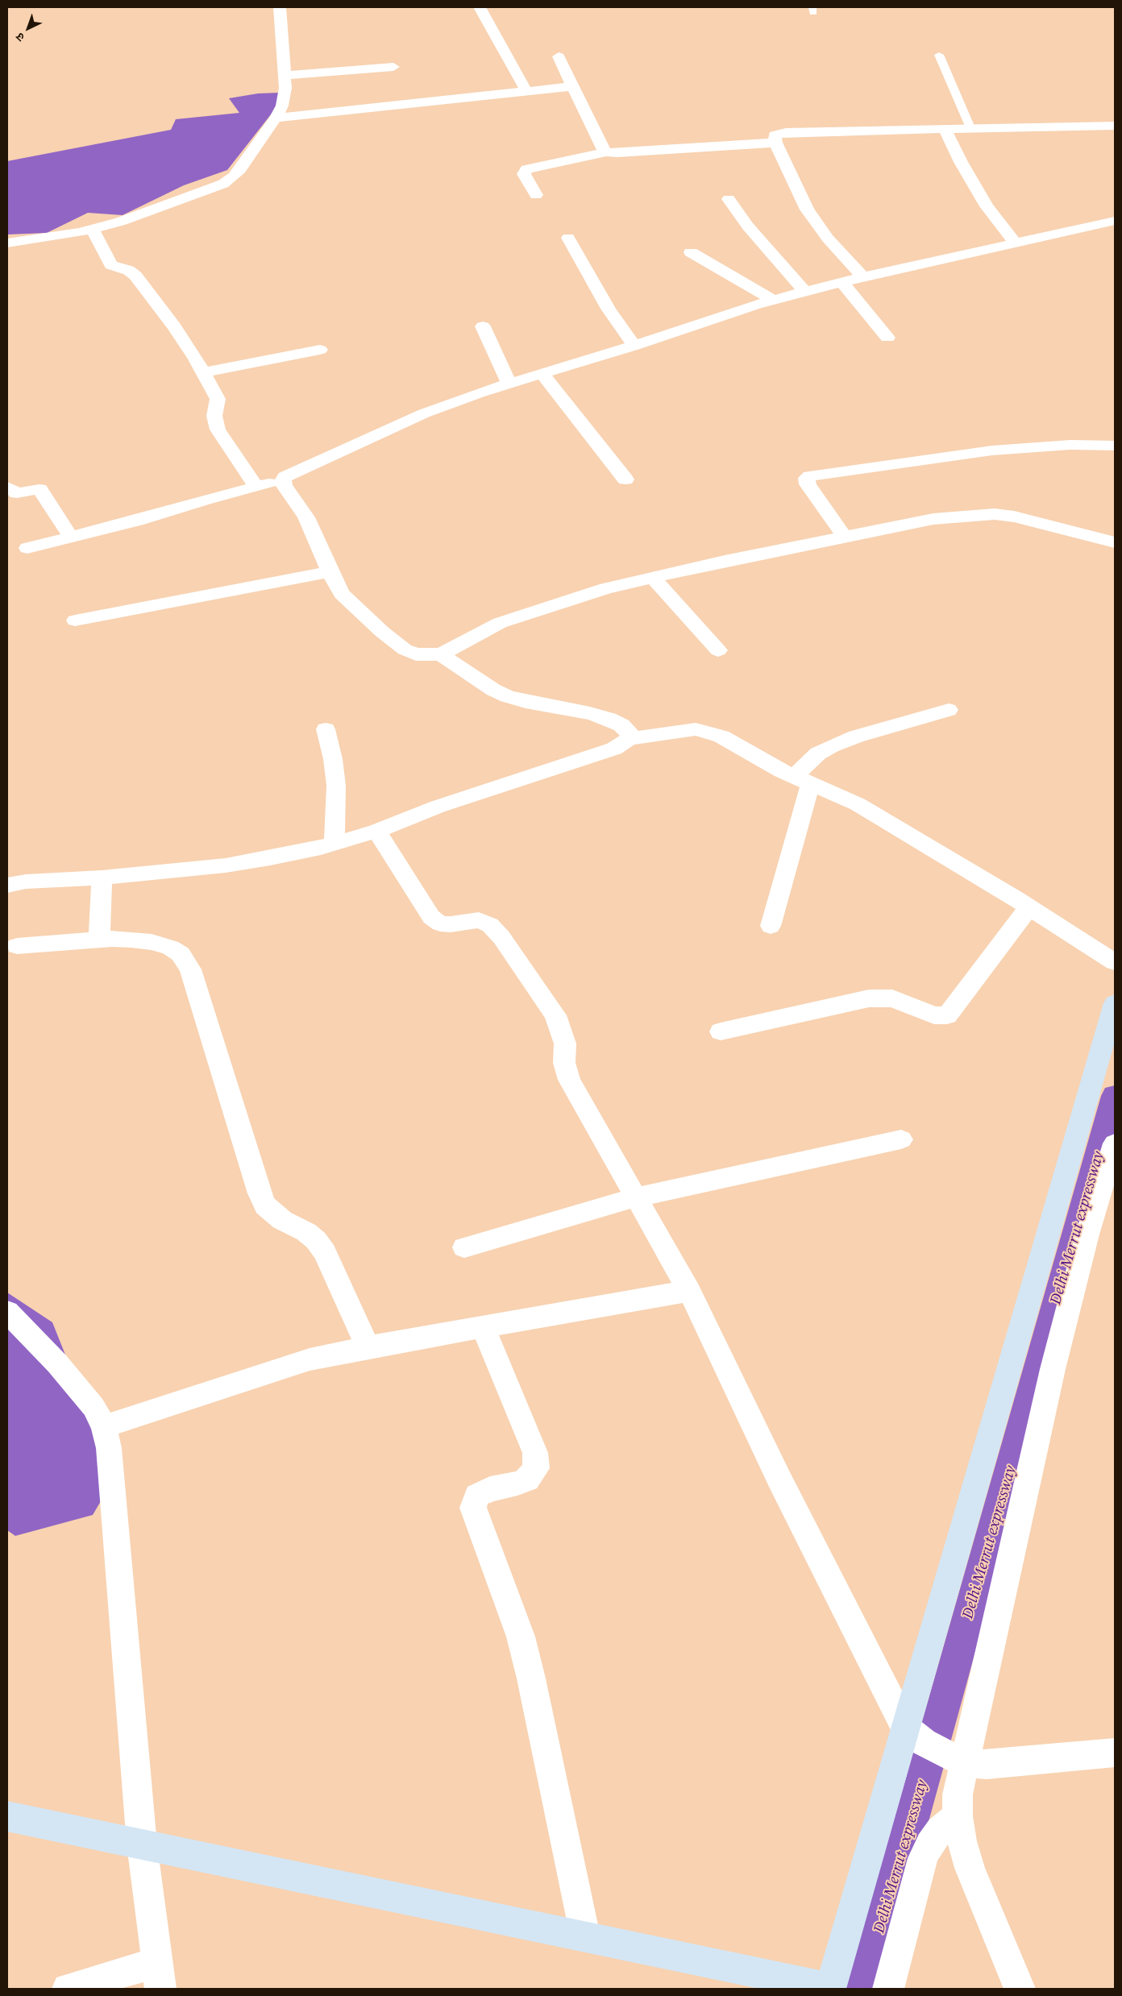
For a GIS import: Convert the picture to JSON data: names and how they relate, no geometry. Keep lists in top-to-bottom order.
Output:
{
  "water": ["Delhi Merrut expressway"],
  "north": "bottom left"
}
